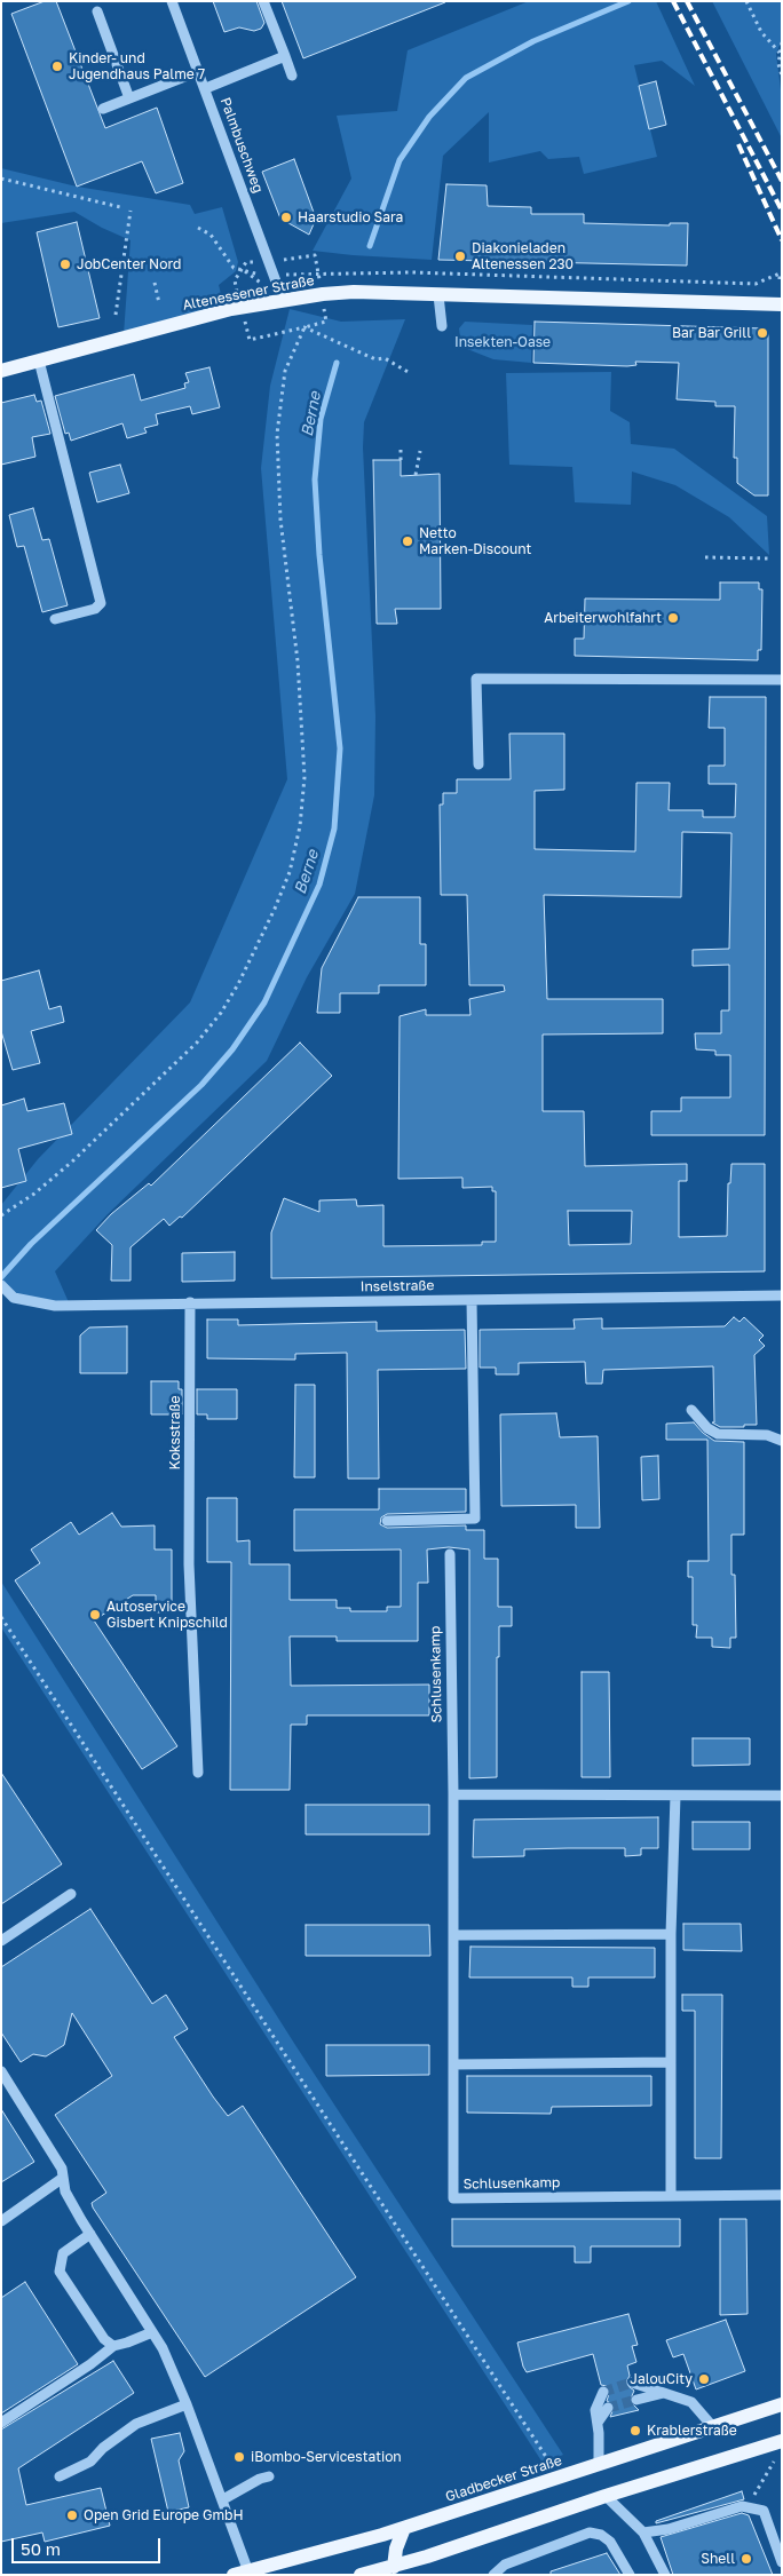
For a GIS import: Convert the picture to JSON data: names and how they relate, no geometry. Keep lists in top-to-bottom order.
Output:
{
  "streets": {
    "main road": ["Altenessener Straße", "Gladbecker Straße"],
    "street": [
      "Palmbuschweg",
      "Inselstraße",
      "Koksstraße",
      "Schlusenkamp"
    ]
  },
  "crossings": [
    ["Palmbuschweg", "Altenessener Straße"],
    ["Inselstraße", "Koksstraße"]
  ],
  "water": ["Berne"],
  "parks": ["Insekten-Oase"],
  "places": [
    "Kinder- und Jugendhaus Palme 7",
    "Haarstudio Sara",
    "Diakonieladen Altenessen 230",
    "JobCenter Nord",
    "Bar Bar Grill",
    "Netto Marken-Discount",
    "Arbeiterwohlfahrt",
    "Autoservice Gisbert Knipschild",
    "JalouCity",
    "Krablerstraße",
    "iBombo-Servicestation",
    "Open Grid Europe GmbH",
    "Shell"
  ],
  "scale_bar": "50 m"
}
